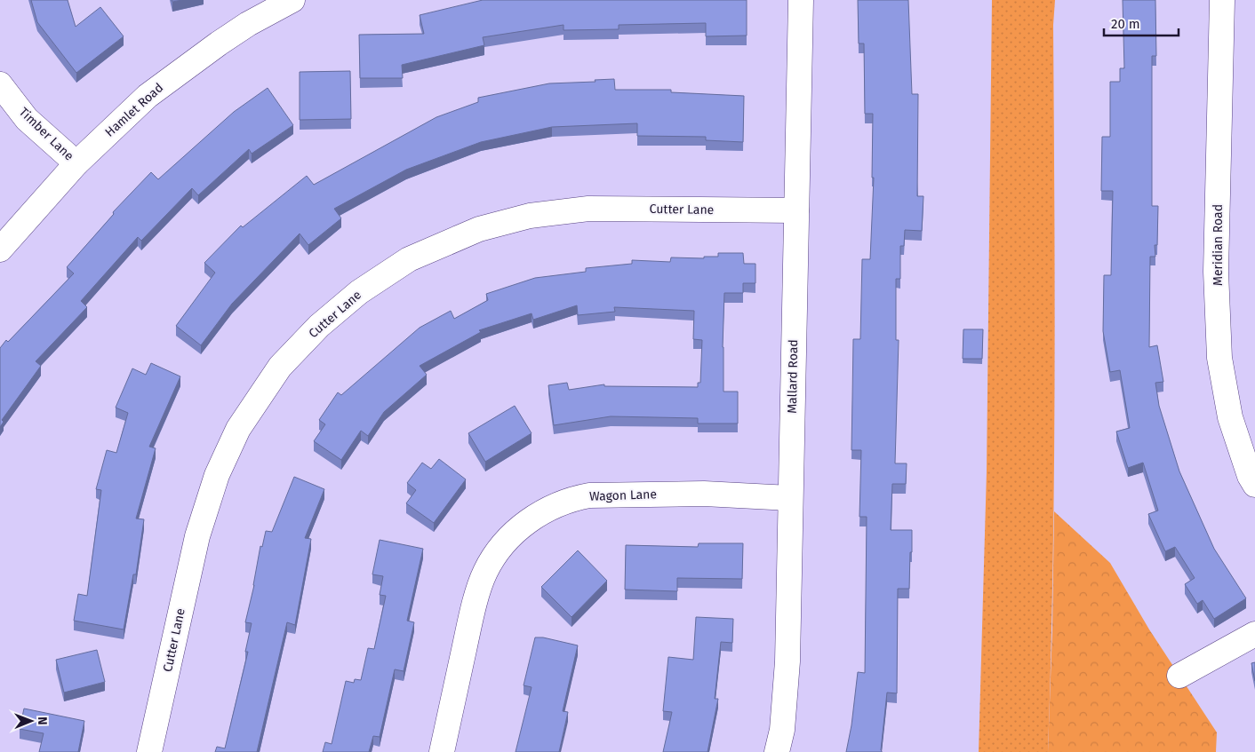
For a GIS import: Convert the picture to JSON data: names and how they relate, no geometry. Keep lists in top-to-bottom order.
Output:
{
  "streets": {
    "street": [
      "Hamlet Road",
      "Timber Lane",
      "Cutter Lane",
      "Meridian Road",
      "Mallard Road",
      "Wagon Lane"
    ]
  },
  "crossings": [
    ["Hamlet Road", "Timber Lane"],
    ["Cutter Lane", "Mallard Road"],
    ["Mallard Road", "Wagon Lane"]
  ],
  "scale_bar": "20 m",
  "north": "right"
}
